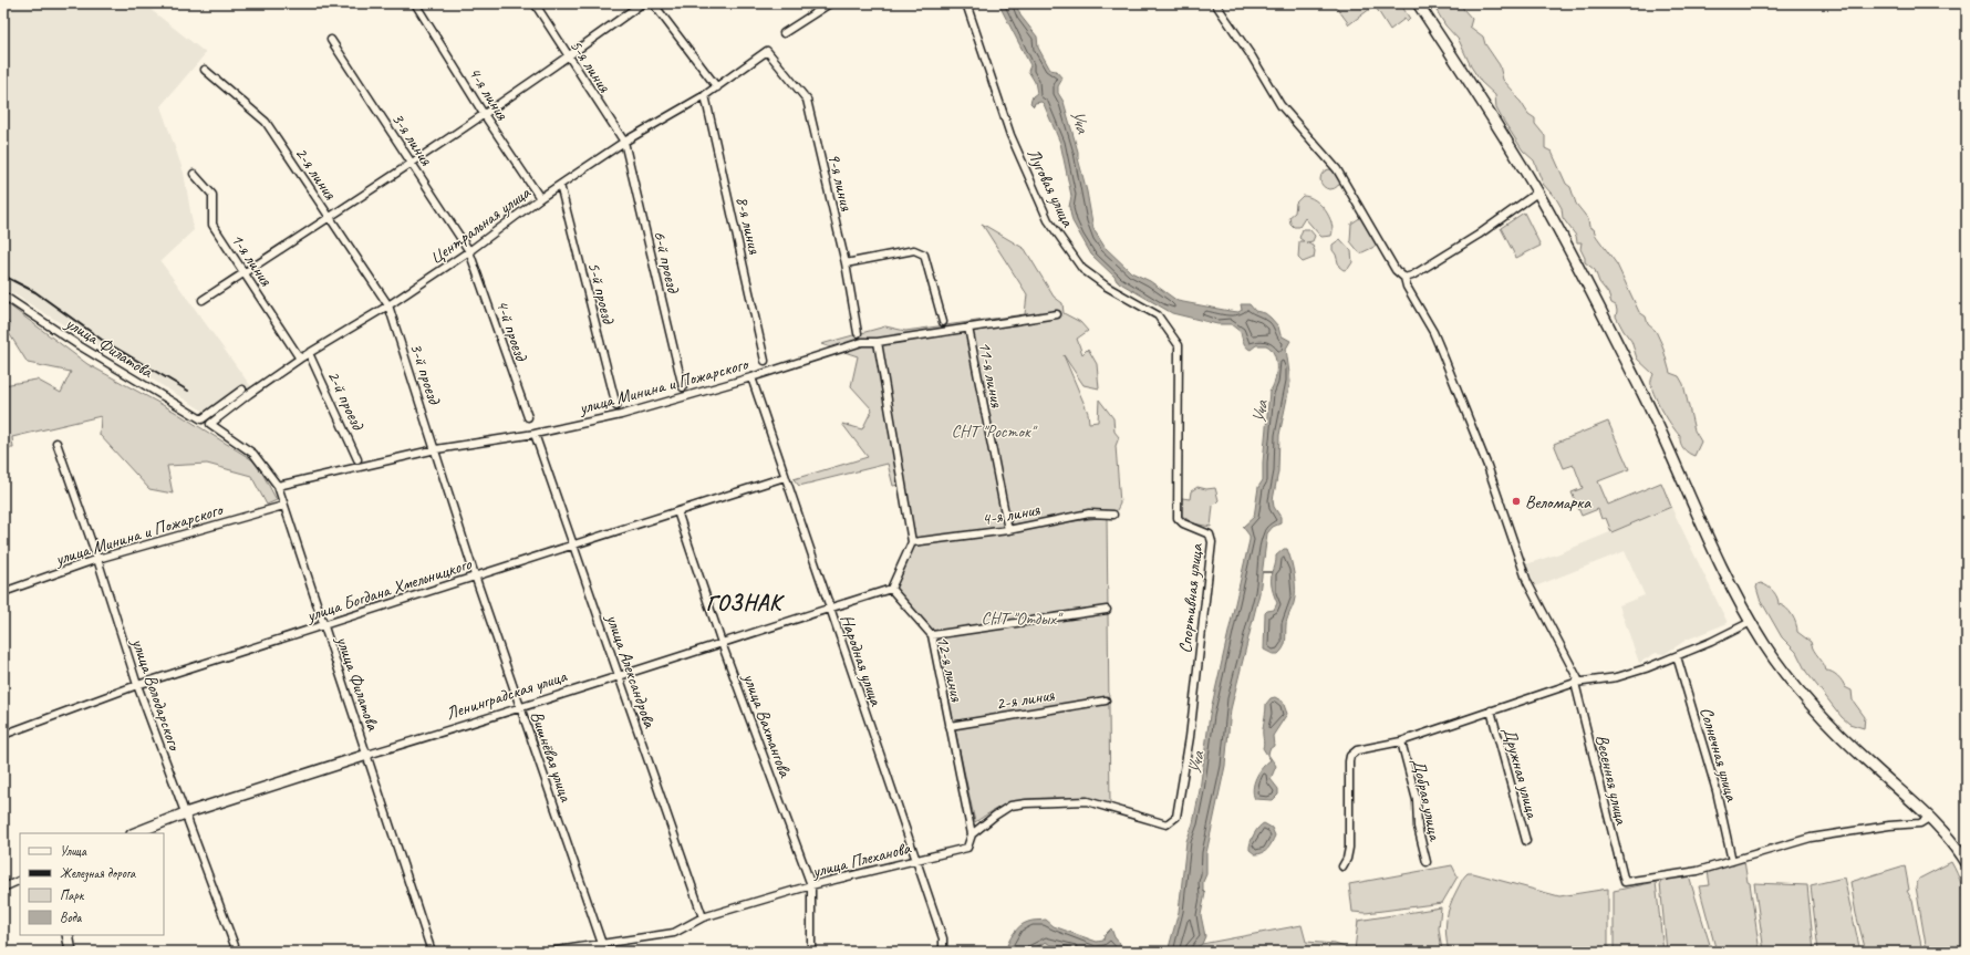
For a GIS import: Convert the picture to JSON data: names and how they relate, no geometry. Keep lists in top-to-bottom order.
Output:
{
  "streets": {
    "main road": ["Ленинградская улица"],
    "street": [
      "5-я линия",
      "4-я линия",
      "3-я линия",
      "2-я линия",
      "9-я линия",
      "Луговая улица",
      "Центральная улица",
      "8-я линия",
      "1-я линия",
      "6-й проезд",
      "5-й проезд",
      "4-й проезд",
      "улица Филатова",
      "3-й проезд",
      "11-я линия",
      "улица Минина и Пожарского",
      "2-й проезд",
      "улица Богдана Хмельницкого",
      "Спортивная улица",
      "Народная улица",
      "12-я линия",
      "улица Александрова",
      "улица Володарского",
      "улица Вахтангова",
      "Солнечная улица",
      "Вишнёвая улица",
      "Дружная улица",
      "Весенняя улица",
      "Добрая улица",
      "улица Плеханова"
    ]
  },
  "crossings": [
    ["5-я линия", "Центральная улица"],
    ["5-я линия", "6-й проезд"],
    ["4-я линия", "Центральная улица"],
    ["4-я линия", "11-я линия"],
    ["3-я линия", "Центральная улица"],
    ["3-я линия", "4-й проезд"],
    ["2-я линия", "Центральная улица"],
    ["2-я линия", "3-й проезд"],
    ["2-я линия", "12-я линия"],
    ["9-я линия", "Центральная улица"],
    ["Луговая улица", "Спортивная улица"],
    ["Центральная улица", "8-я линия"],
    ["Центральная улица", "1-я линия"],
    ["Центральная улица", "6-й проезд"],
    ["Центральная улица", "5-й проезд"],
    ["Центральная улица", "4-й проезд"],
    ["Центральная улица", "улица Филатова"],
    ["Центральная улица", "3-й проезд"],
    ["Центральная улица", "2-й проезд"],
    ["улица Филатова", "улица Минина и Пожарского"],
    ["улица Филатова", "улица Богдана Хмельницкого"],
    ["улица Филатова", "Ленинградская улица"],
    ["3-й проезд", "улица Минина и Пожарского"],
    ["3-й проезд", "Вишнёвая улица"],
    ["11-я линия", "улица Минина и Пожарского"],
    ["улица Минина и Пожарского", "Народная улица"],
    ["улица Минина и Пожарского", "улица Александрова"],
    ["улица Минина и Пожарского", "улица Володарского"],
    ["улица Минина и Пожарского", "Вишнёвая улица"],
    ["улица Богдана Хмельницкого", "Народная улица"],
    ["улица Богдана Хмельницкого", "улица Александрова"],
    ["улица Богдана Хмельницкого", "улица Володарского"],
    ["улица Богдана Хмельницкого", "улица Вахтангова"],
    ["улица Богдана Хмельницкого", "Вишнёвая улица"],
    ["Спортивная улица", "улица Плеханова"],
    ["Народная улица", "Ленинградская улица"],
    ["Народная улица", "улица Плеханова"],
    ["12-я линия", "Ленинградская улица"],
    ["12-я линия", "улица Плеханова"],
    ["улица Александрова", "Ленинградская улица"],
    ["улица Александрова", "улица Плеханова"],
    ["улица Володарского", "Ленинградская улица"],
    ["Ленинградская улица", "улица Вахтангова"],
    ["Ленинградская улица", "Вишнёвая улица"],
    ["улица Вахтангова", "улица Плеханова"],
    ["Солнечная улица", "Весенняя улица"],
    ["Вишнёвая улица", "улица Плеханова"]
  ],
  "districts": ["ГОЗНАК"],
  "water": ["Уча"],
  "parks": ["СНТ \"Росток\"", "СНТ \"Отдых\""],
  "places": ["Веломарка"],
  "legend": [
    "Улица",
    "Железная дорога",
    "Парк",
    "Вода"
  ]
}
